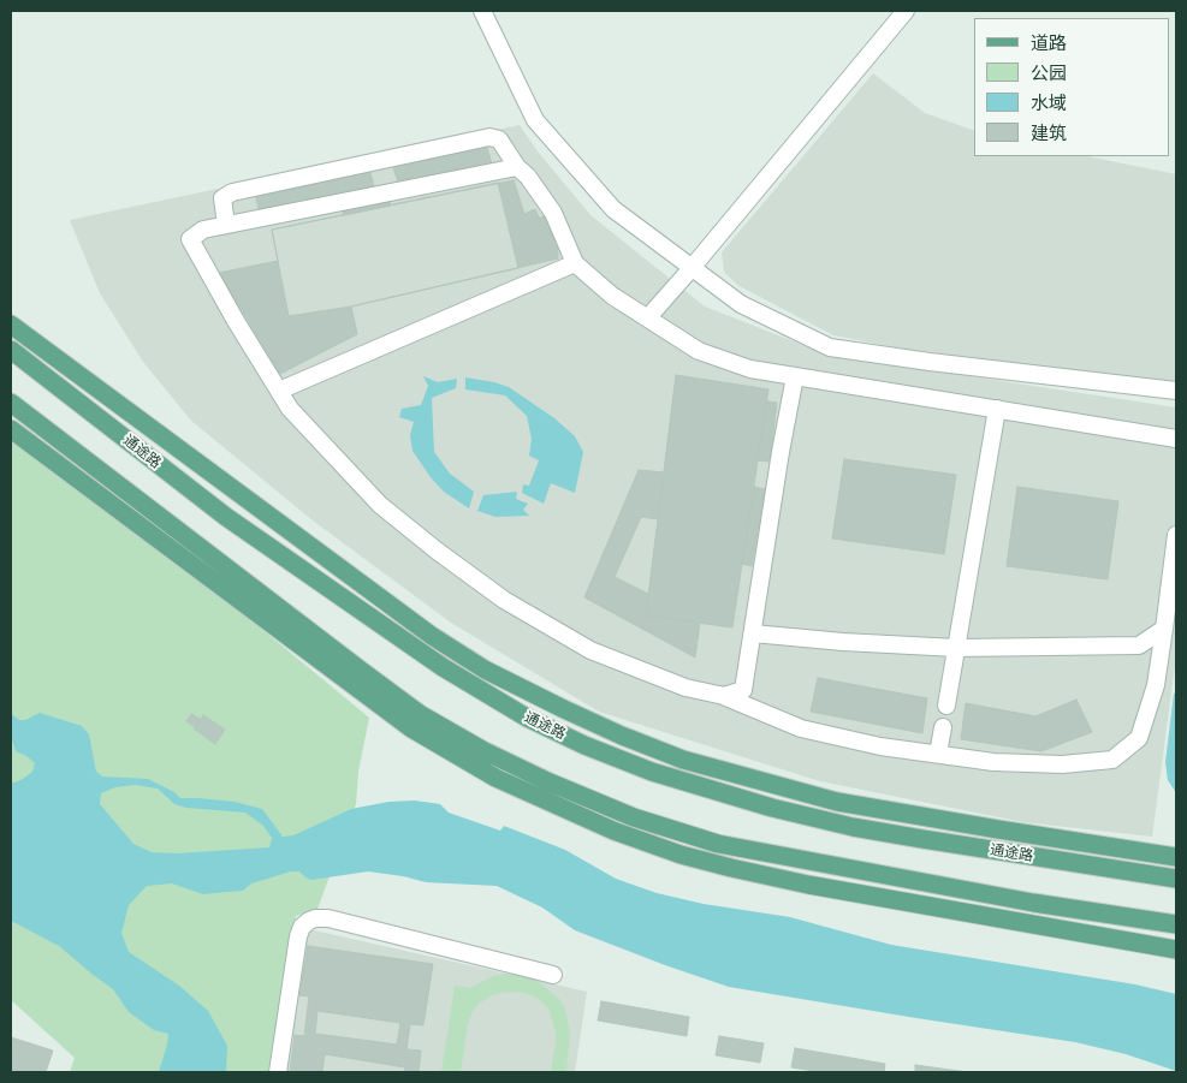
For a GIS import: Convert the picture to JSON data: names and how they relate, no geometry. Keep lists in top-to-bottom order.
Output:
{
  "streets": {
    "main road": ["通途路"]
  },
  "legend": [
    "道路",
    "公园",
    "水域",
    "建筑"
  ]
}
